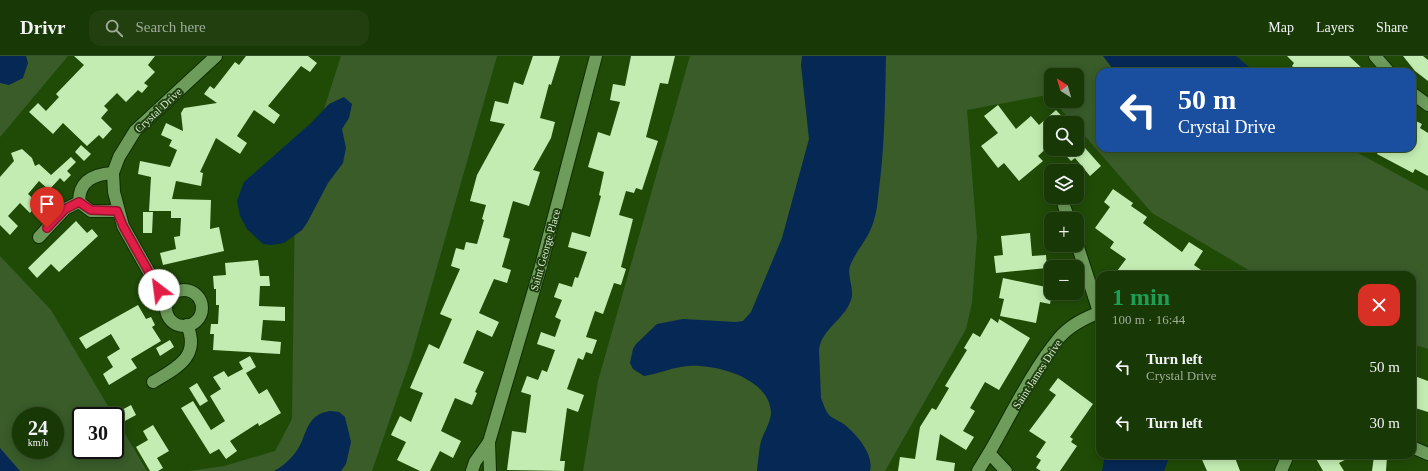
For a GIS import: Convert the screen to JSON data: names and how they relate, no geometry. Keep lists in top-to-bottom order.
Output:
{
  "streets": {
    "street": ["Crystal Drive", "Saint George Place", "Saint James Drive"]
  },
  "north": "top left",
  "page": {
    "header": "Drivr",
    "search": "Search here",
    "nav": ["Map", "Layers", "Share"],
    "map_buttons": ["+", "−"],
    "turn": ["50 m", "Crystal Drive"],
    "heading": ["1 min", "100 m · 16:44"],
    "list": [
      {
        "name": "Turn left",
        "note": "Crystal Drive",
        "value": "50 m"
      },
      {
        "name": "Turn left",
        "value": "30 m"
      }
    ],
    "speed": "24 km/h",
    "limit": "30"
  }
}
